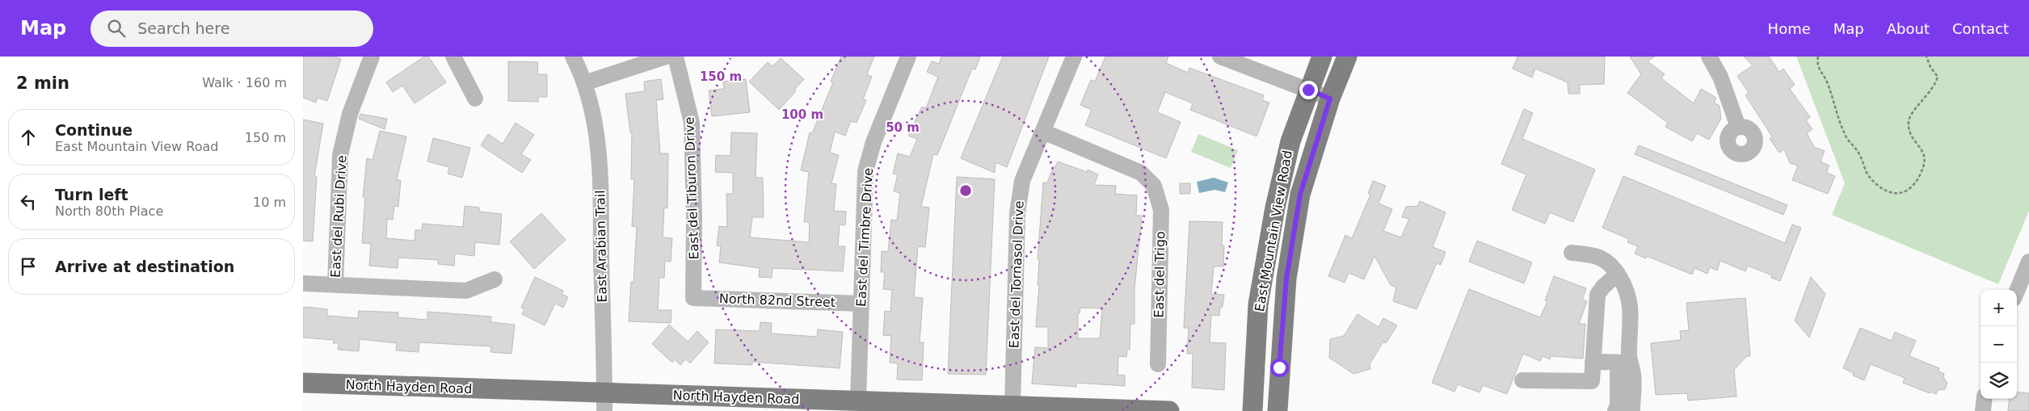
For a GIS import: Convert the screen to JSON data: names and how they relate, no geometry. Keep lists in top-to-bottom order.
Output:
{
  "streets": {
    "main road": ["East Mountain View Road", "North Hayden Road"],
    "street": [
      "East del Tiburon Drive",
      "East del Rubi Drive",
      "East del Timbre Drive",
      "East Arabian Trail",
      "East del Tornasol Drive",
      "East del Trigo",
      "North 82nd Street"
    ]
  },
  "crossings": [
    ["East del Tiburon Drive", "North 82nd Street"],
    ["East del Timbre Drive", "North 82nd Street"],
    ["East del Timbre Drive", "North Hayden Road"],
    ["East Arabian Trail", "North Hayden Road"],
    ["East del Tornasol Drive", "East del Trigo"],
    ["East del Tornasol Drive", "North Hayden Road"]
  ],
  "page": {
    "header": "Map",
    "search": "Search here",
    "nav": [
      "Home",
      "Map",
      "About",
      "Contact"
    ],
    "heading": ["2 min", "Walk · 160 m"],
    "list": [
      ["Continue", "East Mountain View Road", "150 m"],
      ["Turn left", "North 80th Place", "10 m"],
      "Arrive at destination"
    ],
    "map_buttons": ["+", "−"]
  },
  "rings": ["150 m", "100 m", "50 m"]
}
